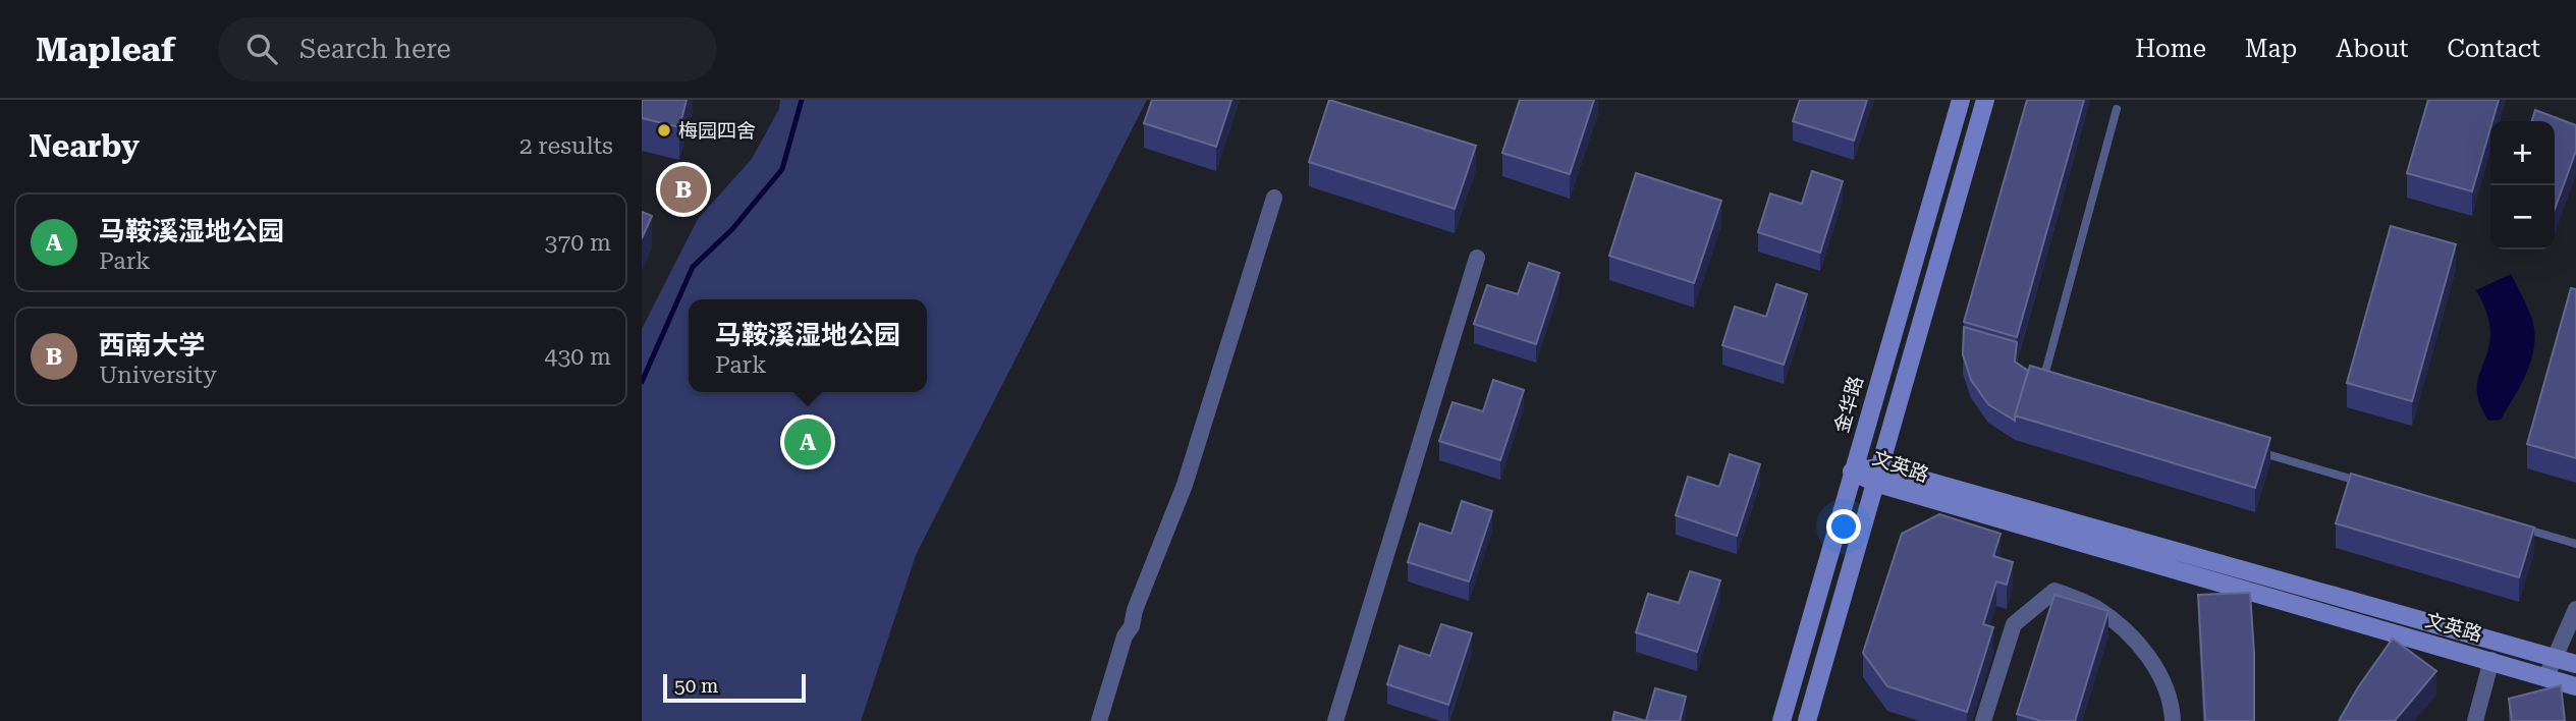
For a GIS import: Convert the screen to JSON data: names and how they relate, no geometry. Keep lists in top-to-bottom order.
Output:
{
  "streets": {
    "main road": ["金华路", "文英路"]
  },
  "crossings": [
    ["金华路", "文英路"]
  ],
  "places": ["梅园四舍"],
  "scale_bar": "50 m",
  "page": {
    "header": "Mapleaf",
    "search": "Search here",
    "nav": [
      "Home",
      "Map",
      "About",
      "Contact"
    ],
    "heading": ["Nearby", "2 results"],
    "map_buttons": ["+", "−"],
    "pins": ["B", "A"],
    "list": [
      {
        "mark": "A",
        "name": "马鞍溪湿地公园",
        "note": "Park",
        "value": "370 m"
      },
      {
        "mark": "B",
        "name": "西南大学",
        "note": "University",
        "value": "430 m"
      }
    ],
    "popup": ["马鞍溪湿地公园", "Park"],
    "scale": "50 m"
  }
}
